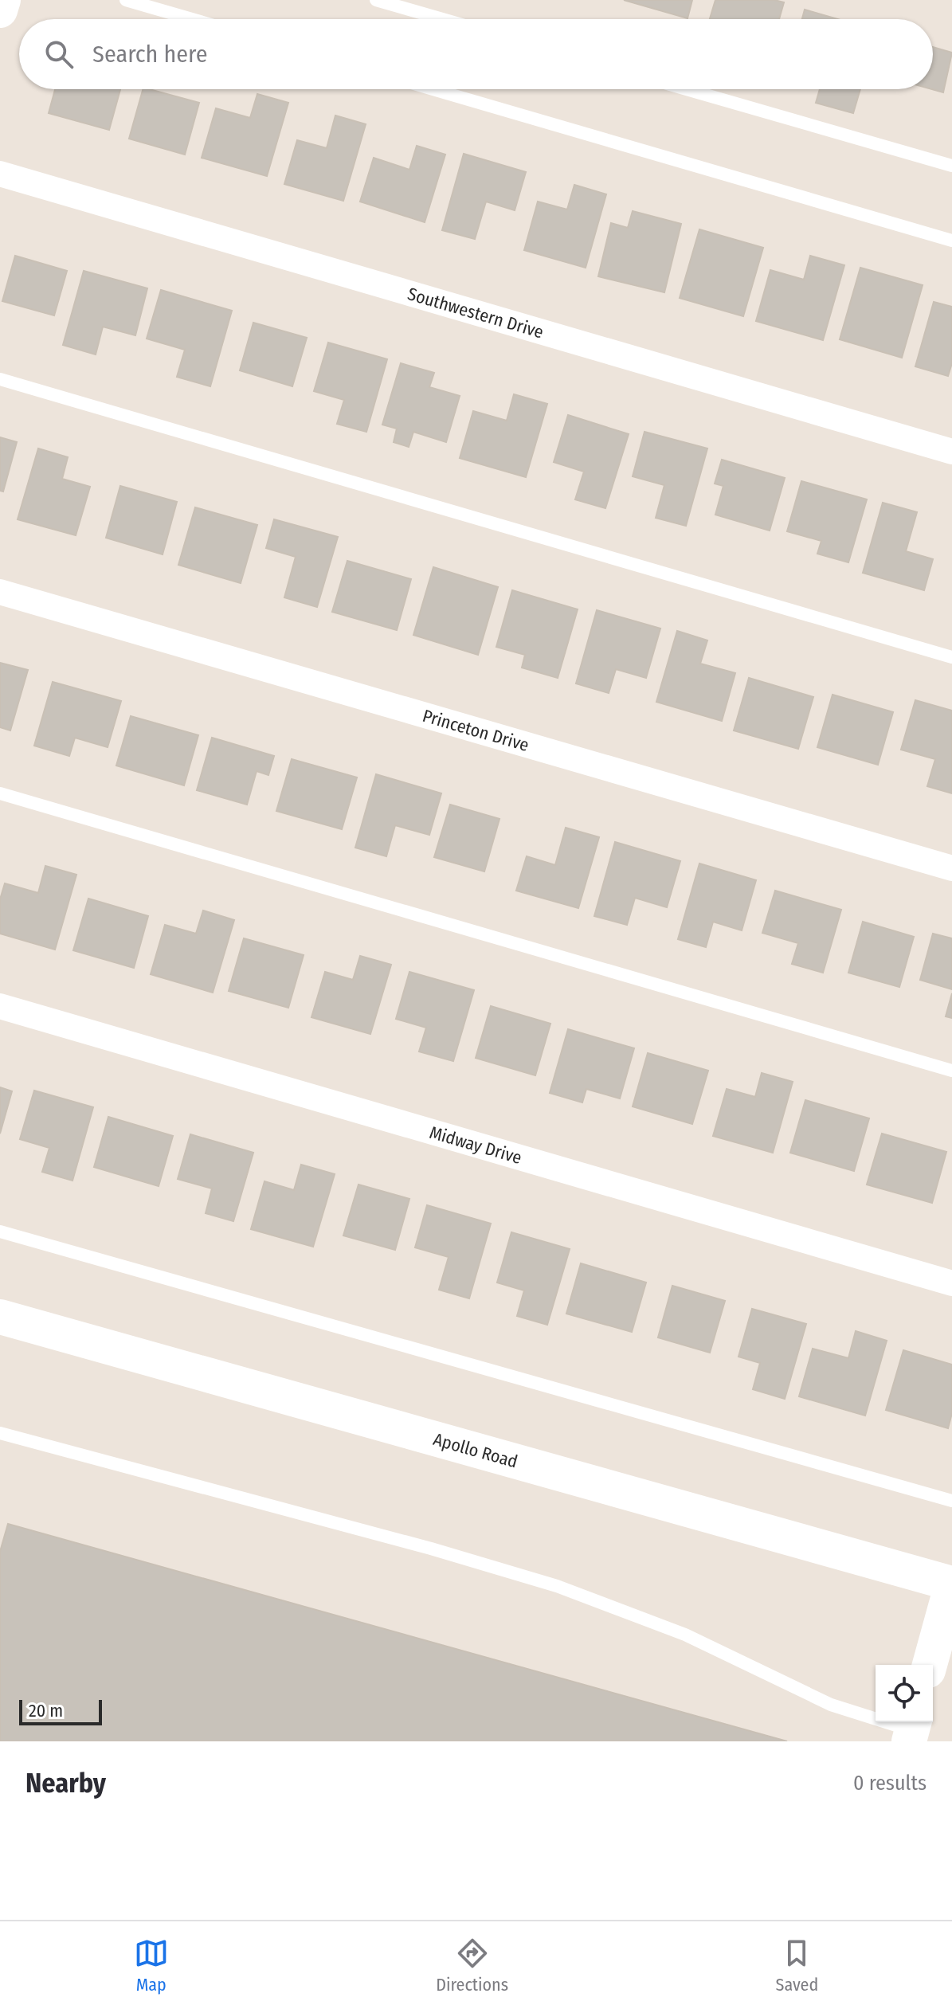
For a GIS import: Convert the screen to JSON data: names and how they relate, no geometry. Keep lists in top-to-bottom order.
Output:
{
  "streets": {
    "street": [
      "Southwestern Drive",
      "Princeton Drive",
      "Midway Drive",
      "Apollo Road"
    ]
  },
  "scale_bar": "20 m",
  "page": {
    "search": "Search here",
    "scale": "20 m",
    "heading": ["Nearby", "0 results"],
    "nav": ["Map", "Directions", "Saved"]
  }
}
